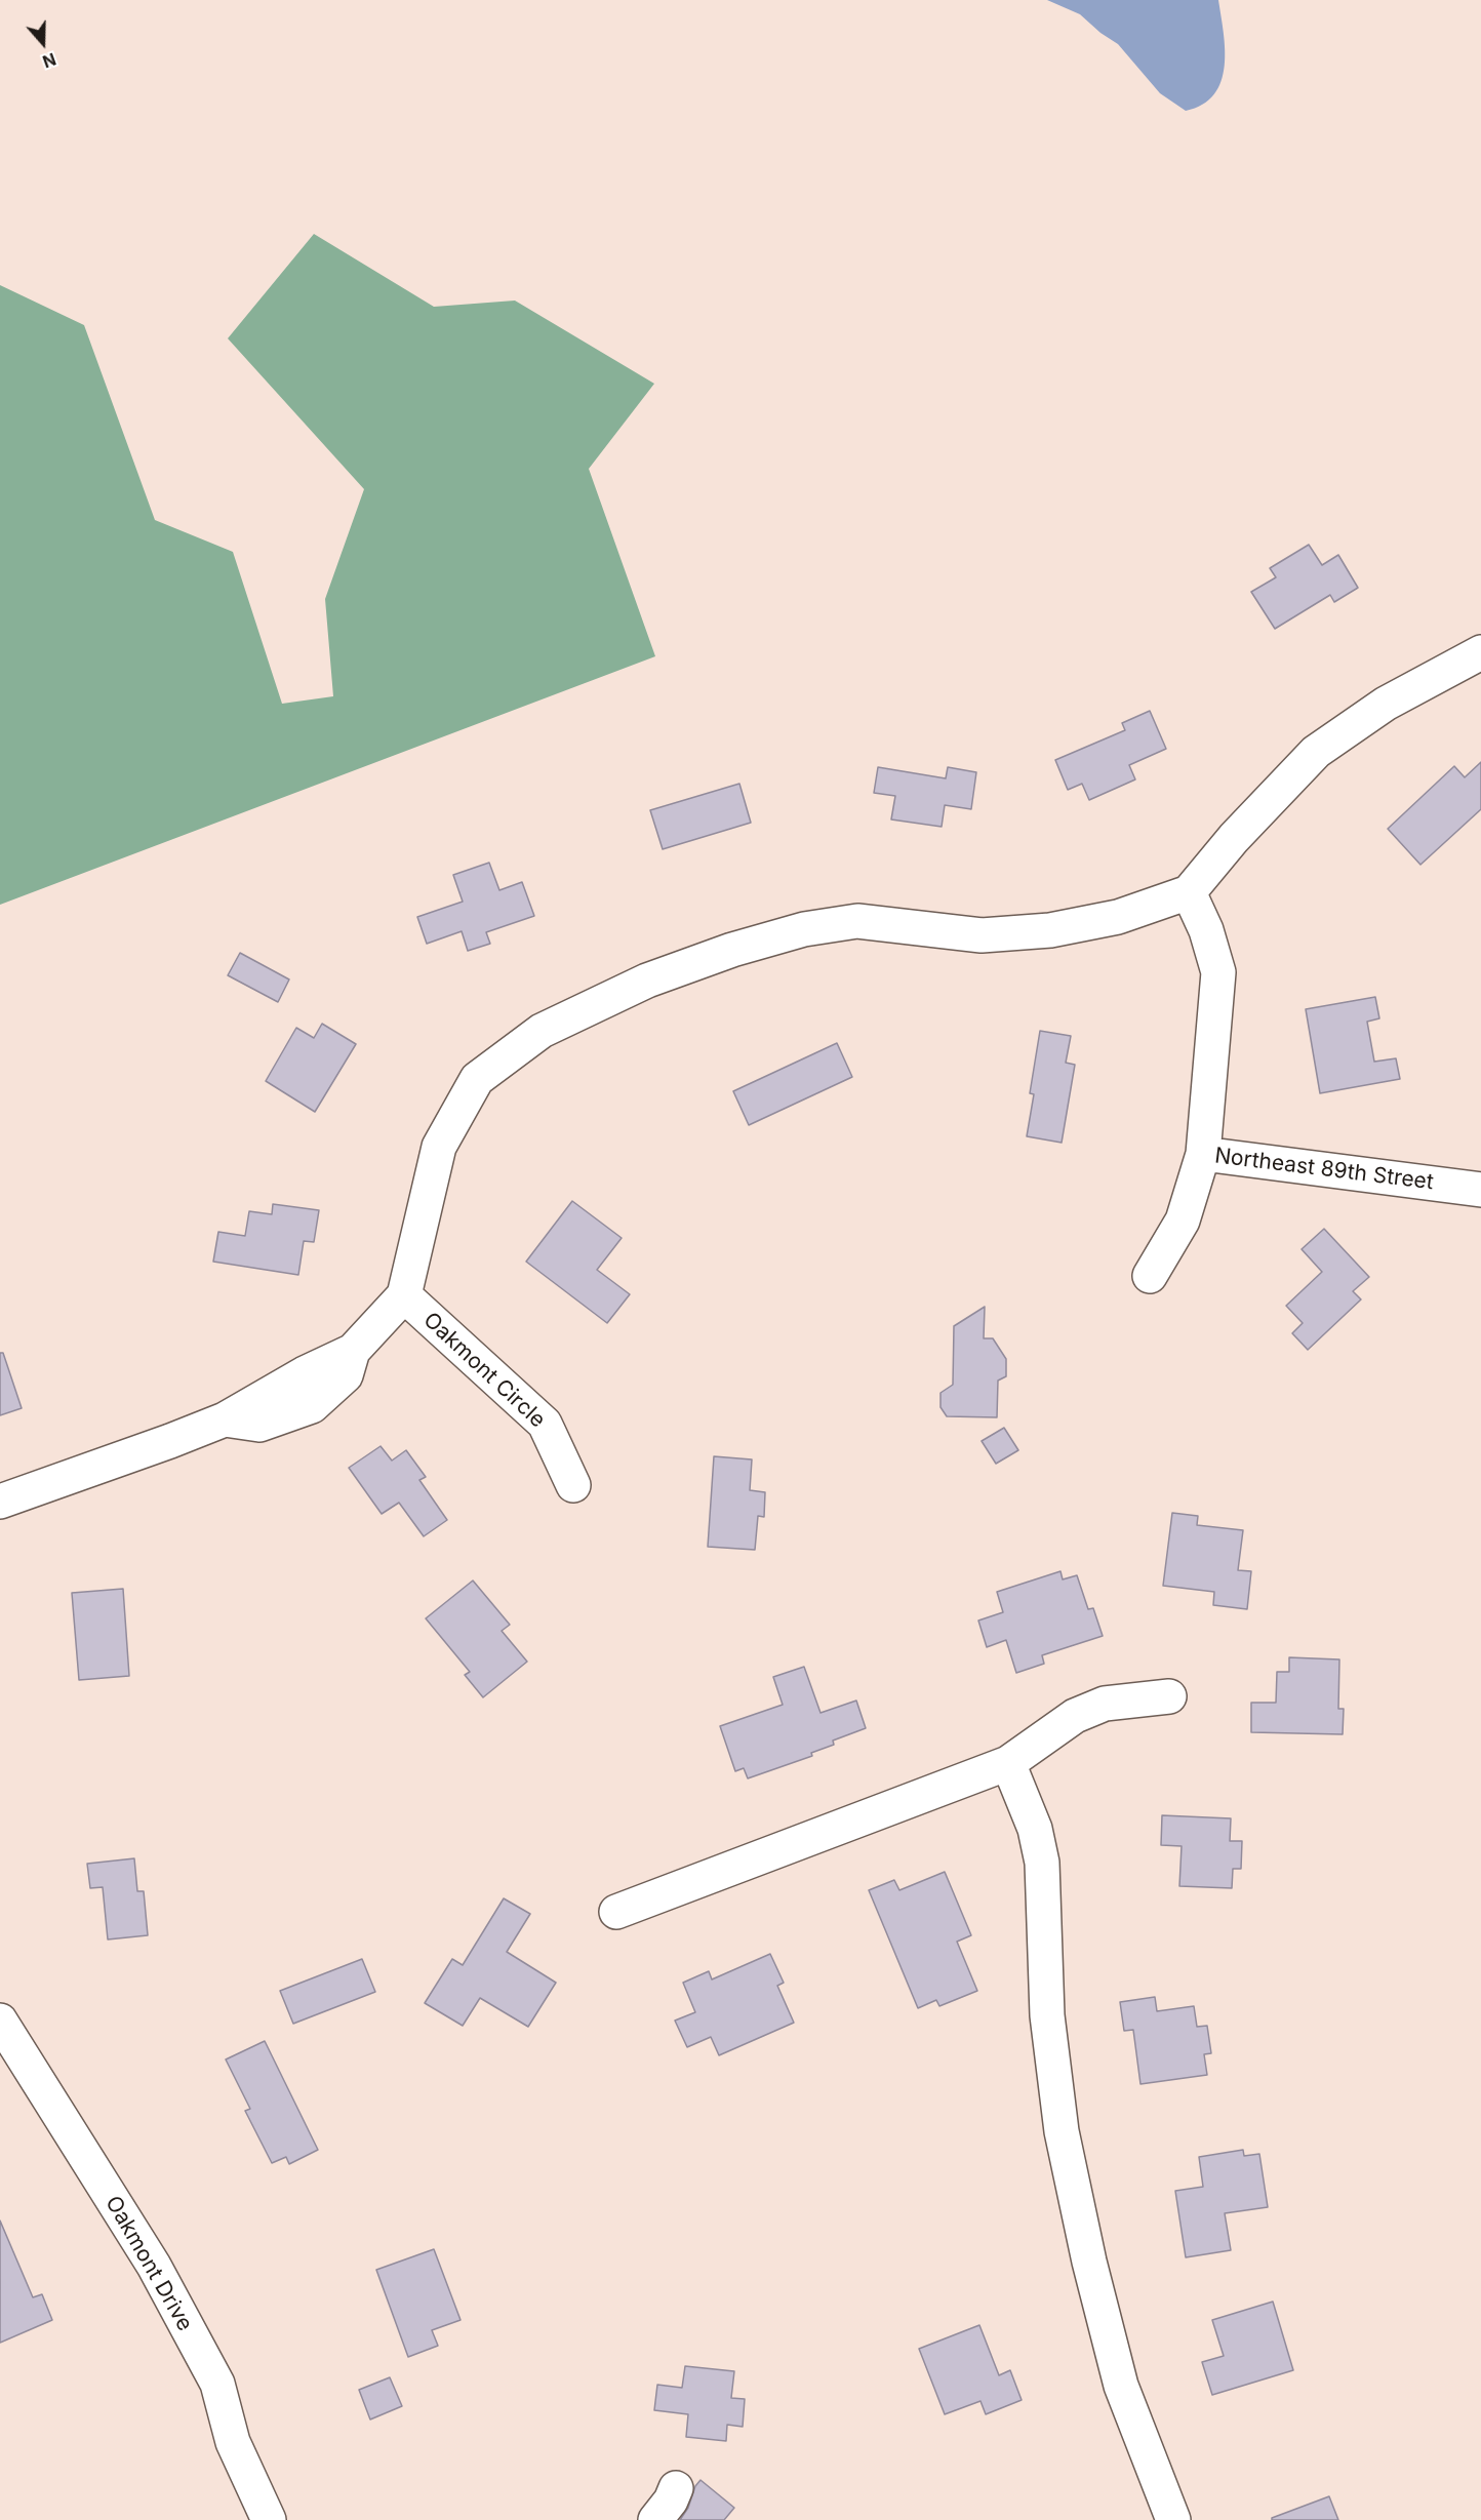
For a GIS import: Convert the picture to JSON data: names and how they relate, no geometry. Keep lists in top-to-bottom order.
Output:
{
  "streets": {
    "street": ["Northeast 89th Street", "Oakmont Circle", "Oakmont Drive"]
  },
  "north": "bottom"
}
